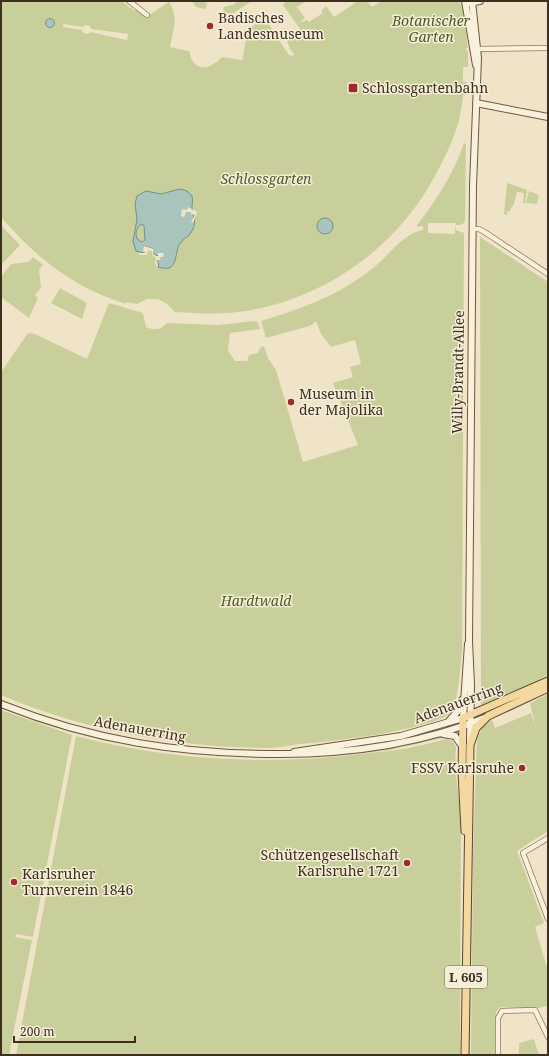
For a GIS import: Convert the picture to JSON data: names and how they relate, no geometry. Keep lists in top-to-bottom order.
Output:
{
  "streets": {
    "main road": ["Willy-Brandt-Allee", "Adenauerring", "L 605"]
  },
  "crossings": [
    ["Willy-Brandt-Allee", "Adenauerring"]
  ],
  "parks": ["Botanischer Garten", "Schlossgarten", "Hardtwald"],
  "places": {
    "other": [
      "Badisches Landesmuseum",
      "Museum in der Majolika",
      "FSSV Karlsruhe",
      "Schützengesellschaft Karlsruhe 1721",
      "Karlsruher Turnverein 1846"
    ],
    "transit": ["Schlossgartenbahn"]
  },
  "scale_bar": "200 m"
}
